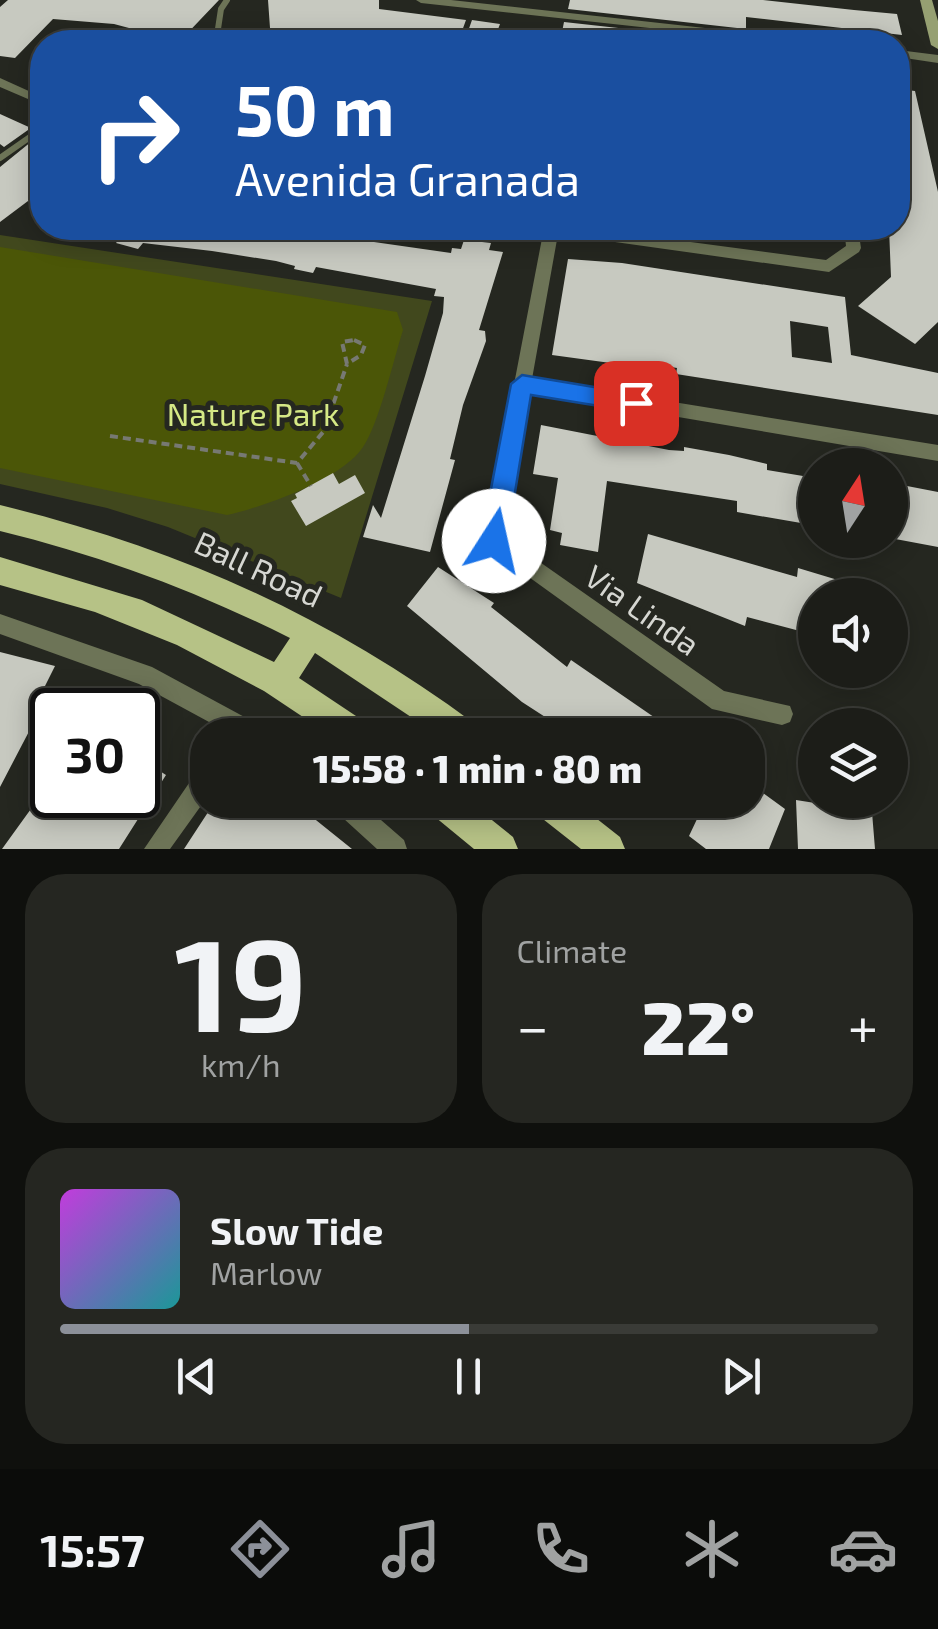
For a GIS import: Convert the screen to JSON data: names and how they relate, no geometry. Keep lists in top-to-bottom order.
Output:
{
  "streets": {
    "main road": ["Ball Road"],
    "street": ["Via Linda"]
  },
  "parks": ["Nature Park"],
  "north": "top",
  "page": {
    "turn": ["50 m", "Avenida Granada"],
    "limit": "30",
    "trip": "15:58 · 1 min · 80 m",
    "tile": [
      ["19", "km/h"],
      "Climate"
    ],
    "heat": ["−", "22°", "+"],
    "song": ["Slow Tide", "Marlow"],
    "tabs": "15:57"
  }
}
